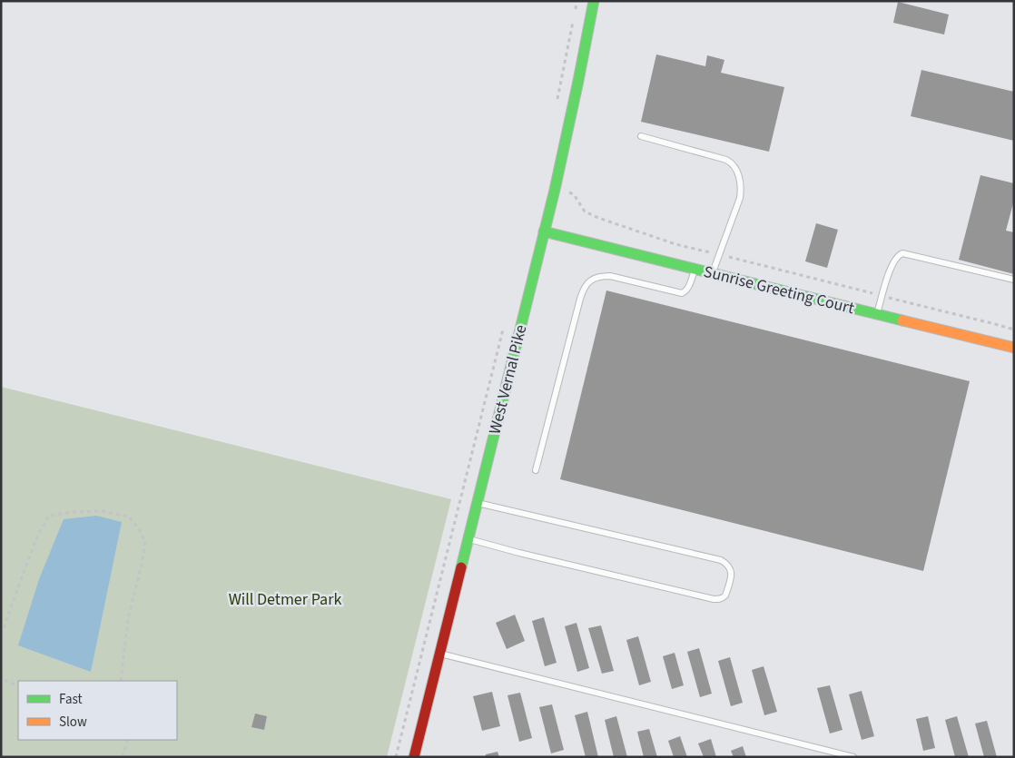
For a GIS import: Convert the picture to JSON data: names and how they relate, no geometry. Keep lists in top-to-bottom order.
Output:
{
  "streets": {
    "main road": ["Sunrise Greeting Court", "West Vernal Pike"]
  },
  "crossings": [
    ["Sunrise Greeting Court", "West Vernal Pike"]
  ],
  "parks": ["Will Detmer Park"],
  "legend": ["Fast", "Slow"]
}
